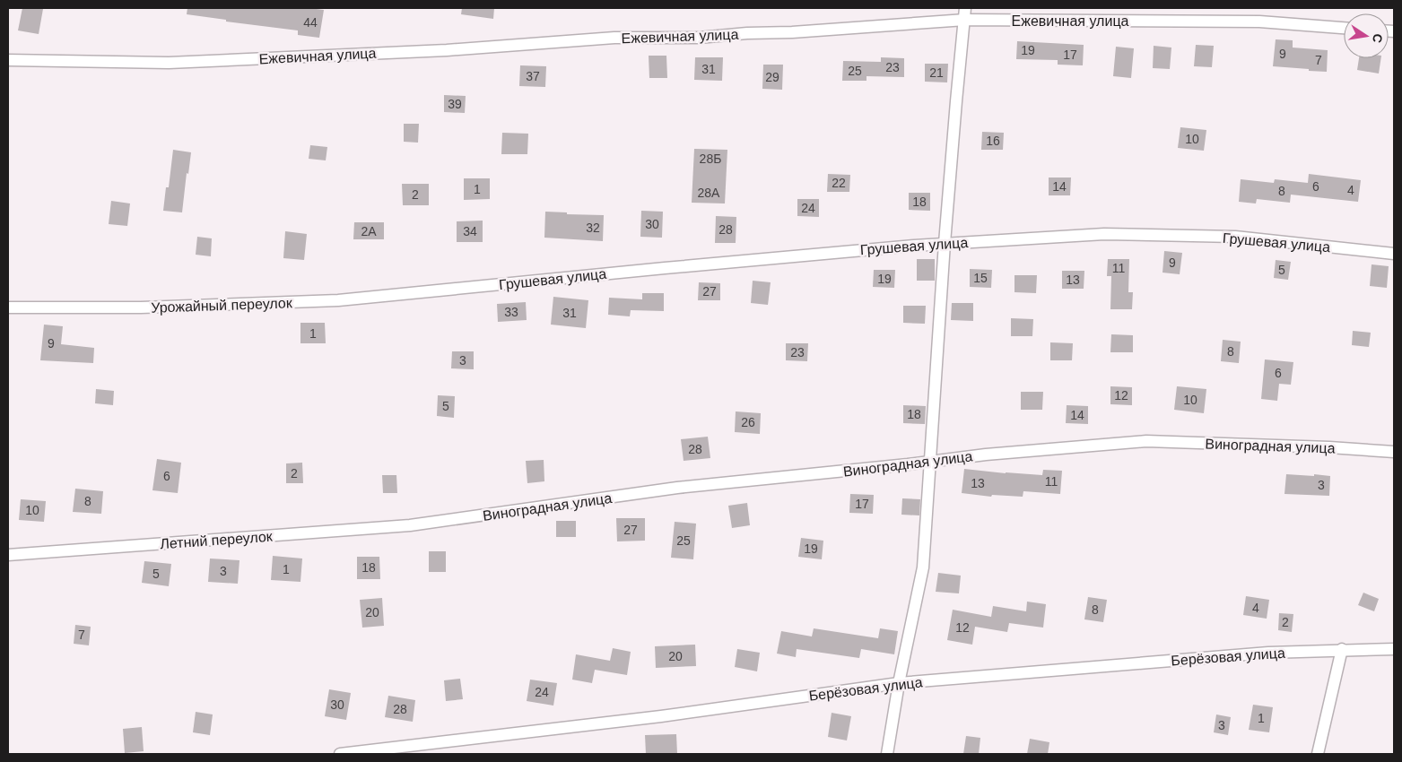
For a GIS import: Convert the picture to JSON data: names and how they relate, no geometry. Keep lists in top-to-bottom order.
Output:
{
  "streets": {
    "street": [
      "Ежевичная улица",
      "Грушевая улица",
      "Урожайный переулок",
      "Виноградная улица",
      "Летний переулок",
      "Берёзовая улица"
    ]
  },
  "crossings": [
    ["Грушевая улица", "Урожайный переулок"],
    ["Виноградная улица", "Летний переулок"]
  ],
  "house_numbers": [
    "44",
    "19",
    "9",
    "17",
    "7",
    "23",
    "31",
    "25",
    "21",
    "37",
    "29",
    "39",
    "10",
    "16",
    "28Б",
    "22",
    "14",
    "6",
    "1",
    "4",
    "8",
    "28А",
    "2",
    "18",
    "24",
    "30",
    "32",
    "28",
    "2А",
    "34",
    "9",
    "11",
    "5",
    "15",
    "19",
    "13",
    "27",
    "33",
    "31",
    "1",
    "9",
    "8",
    "23",
    "3",
    "6",
    "12",
    "10",
    "5",
    "18",
    "14",
    "26",
    "28",
    "2",
    "6",
    "11",
    "13",
    "3",
    "8",
    "17",
    "10",
    "27",
    "25",
    "19",
    "18",
    "1",
    "3",
    "5",
    "4",
    "8",
    "20",
    "2",
    "12",
    "7",
    "20",
    "24",
    "30",
    "28",
    "1",
    "3"
  ],
  "north": "right"
}
